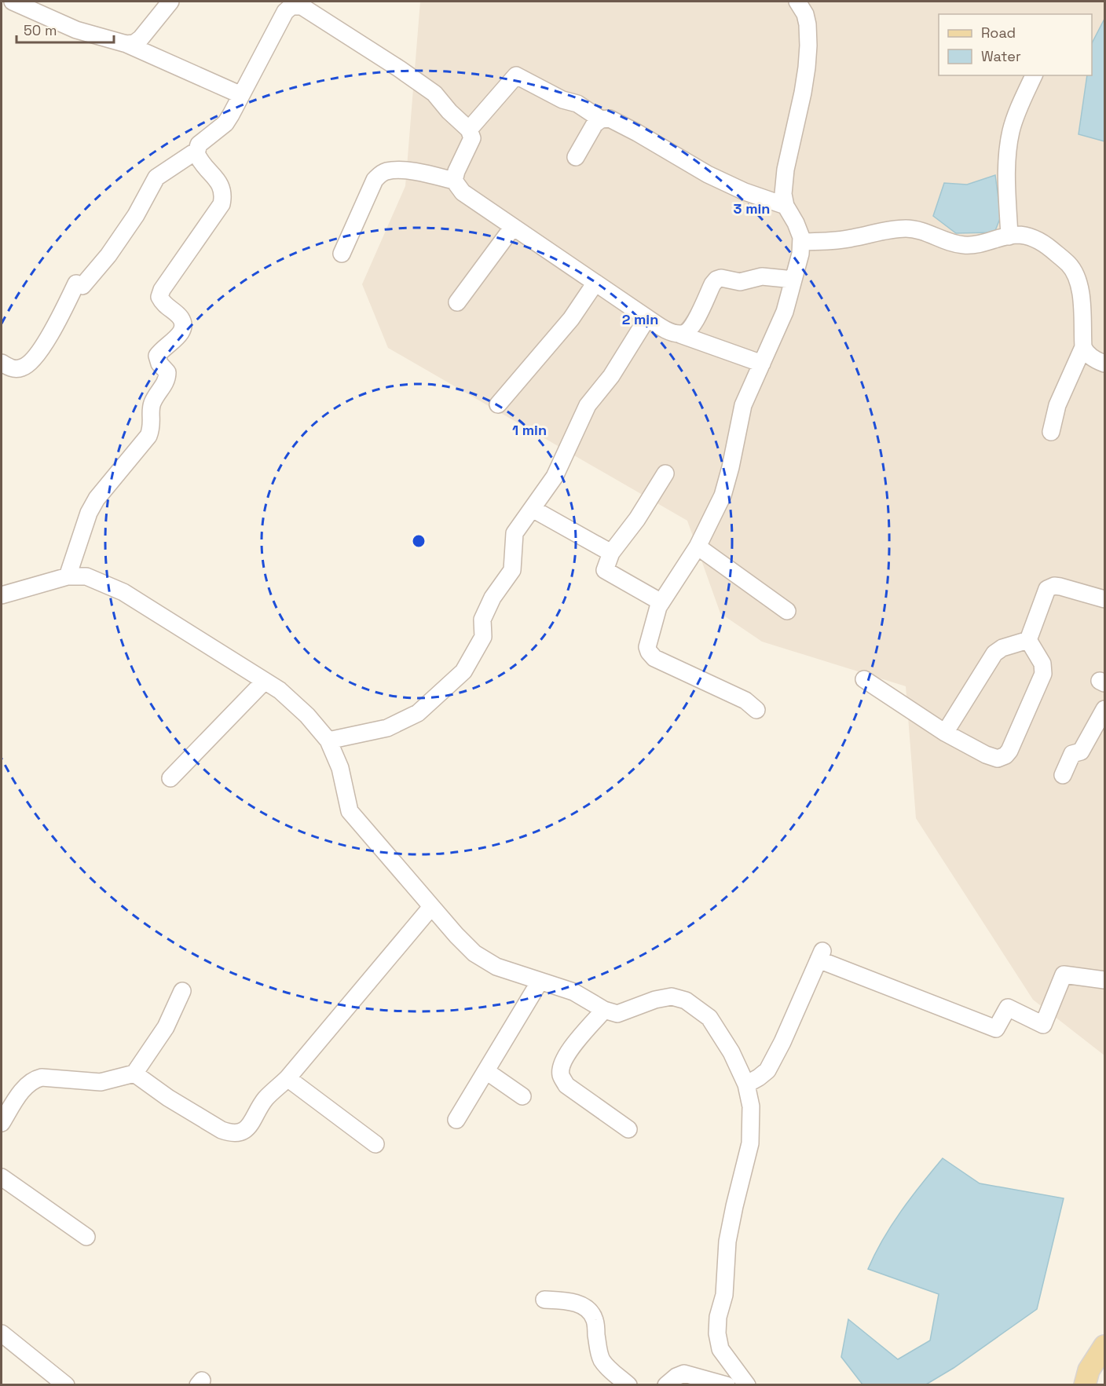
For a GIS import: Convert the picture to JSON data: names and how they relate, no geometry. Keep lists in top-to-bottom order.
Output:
{
  "legend": ["Road", "Water"],
  "scale_bar": "50 m",
  "rings": ["3 min", "2 min", "1 min"]
}
